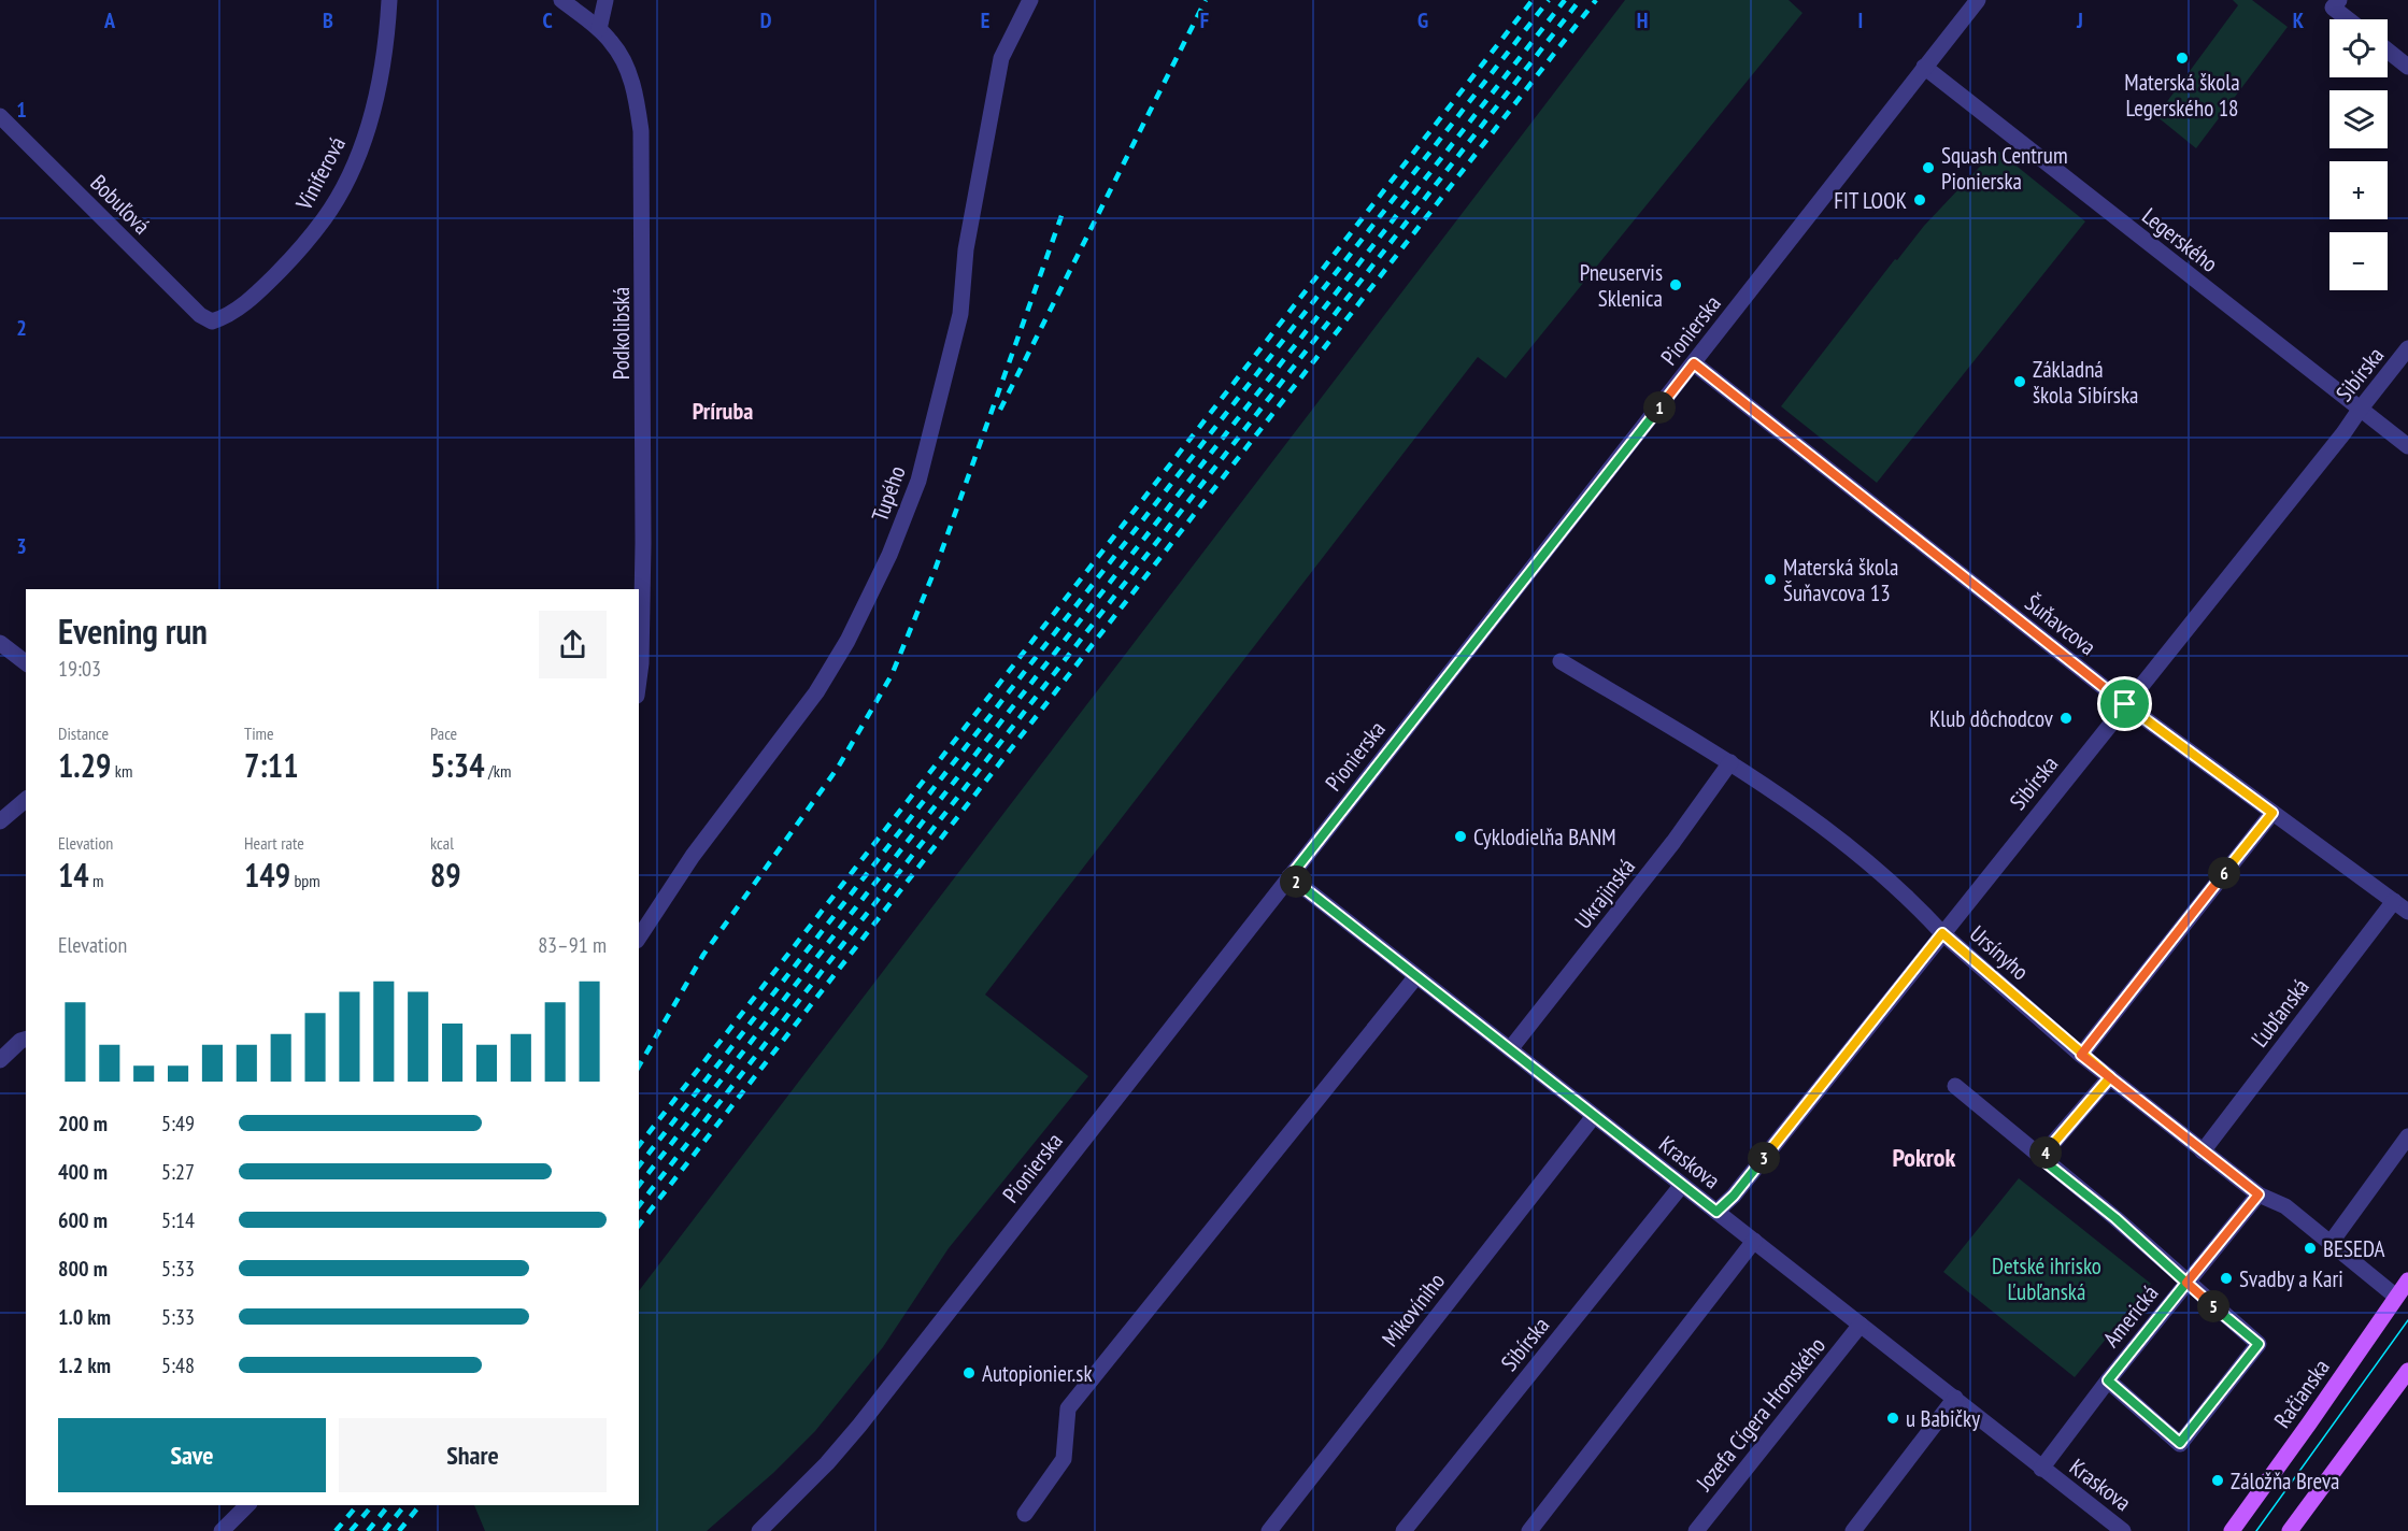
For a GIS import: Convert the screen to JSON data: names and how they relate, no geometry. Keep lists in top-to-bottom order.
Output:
{
  "streets": {
    "main road": ["Račianska"],
    "street": [
      "Viniferová",
      "Bobuľová",
      "Legerského",
      "Pionierska",
      "Podkolibská",
      "Sibírska",
      "Tupého",
      "Šuňavcova",
      "Ukrajinská",
      "Ursínyho",
      "Ľubľanská",
      "Kraskova",
      "Mikovíniho",
      "Americká",
      "Jozefa Cígera Hronského"
    ]
  },
  "crossings": [
    ["Viniferová", "Bobuľová"],
    ["Legerského", "Pionierska"],
    ["Legerského", "Sibírska"],
    ["Pionierska", "Šuňavcova"],
    ["Pionierska", "Kraskova"],
    ["Sibírska", "Šuňavcova"],
    ["Sibírska", "Ursínyho"],
    ["Sibírska", "Kraskova"],
    ["Šuňavcova", "Ľubľanská"],
    ["Ukrajinská", "Ursínyho"],
    ["Ukrajinská", "Kraskova"],
    ["Ursínyho", "Ľubľanská"],
    ["Ursínyho", "Americká"],
    ["Ursínyho", "Račianska"],
    ["Kraskova", "Mikovíniho"],
    ["Kraskova", "Americká"],
    ["Kraskova", "Jozefa Cígera Hronského"]
  ],
  "districts": ["Príruba", "Pokrok"],
  "parks": ["Detské ihrisko Ľubľanská"],
  "places": [
    "Materská škola Legerského 18",
    "Squash Centrum Pionierska",
    "FIT LOOK",
    "Pneuservis Sklenica",
    "Základná škola Sibírska",
    "Materská škola Šuňavcova 13",
    "Klub dôchodcov",
    "Cyklodielňa BANM",
    "BESEDA",
    "Svadby a Kari",
    "Autopionier.sk",
    "u Babičky",
    "Záložňa Breva"
  ],
  "page": {
    "map_buttons": ["+", "−"],
    "pins": [
      "1",
      "6",
      "2",
      "4",
      "3",
      "5"
    ],
    "heading": ["Evening run", "19:03"],
    "stats": [
      ["Distance", "1.29 km"],
      ["Time", "7:11"],
      ["Pace", "5:34 /km"],
      ["Elevation", "14 m"],
      ["Heart rate", "149 bpm"],
      ["kcal", "89"]
    ],
    "chart": ["Elevation", "83–91 m"],
    "list": [
      {
        "name": "200 m",
        "note": "5:49"
      },
      {
        "name": "400 m",
        "note": "5:27"
      },
      {
        "name": "600 m",
        "note": "5:14"
      },
      {
        "name": "800 m",
        "note": "5:33"
      },
      {
        "name": "1.0 km",
        "note": "5:33"
      },
      {
        "name": "1.2 km",
        "note": "5:48"
      }
    ],
    "buttons": ["Save", "Share"]
  },
  "grid": {
    "columns": [
      "A",
      "B",
      "C",
      "D",
      "E",
      "F",
      "G",
      "H",
      "I",
      "J",
      "K"
    ],
    "rows": ["1", "2", "3"]
  }
}
